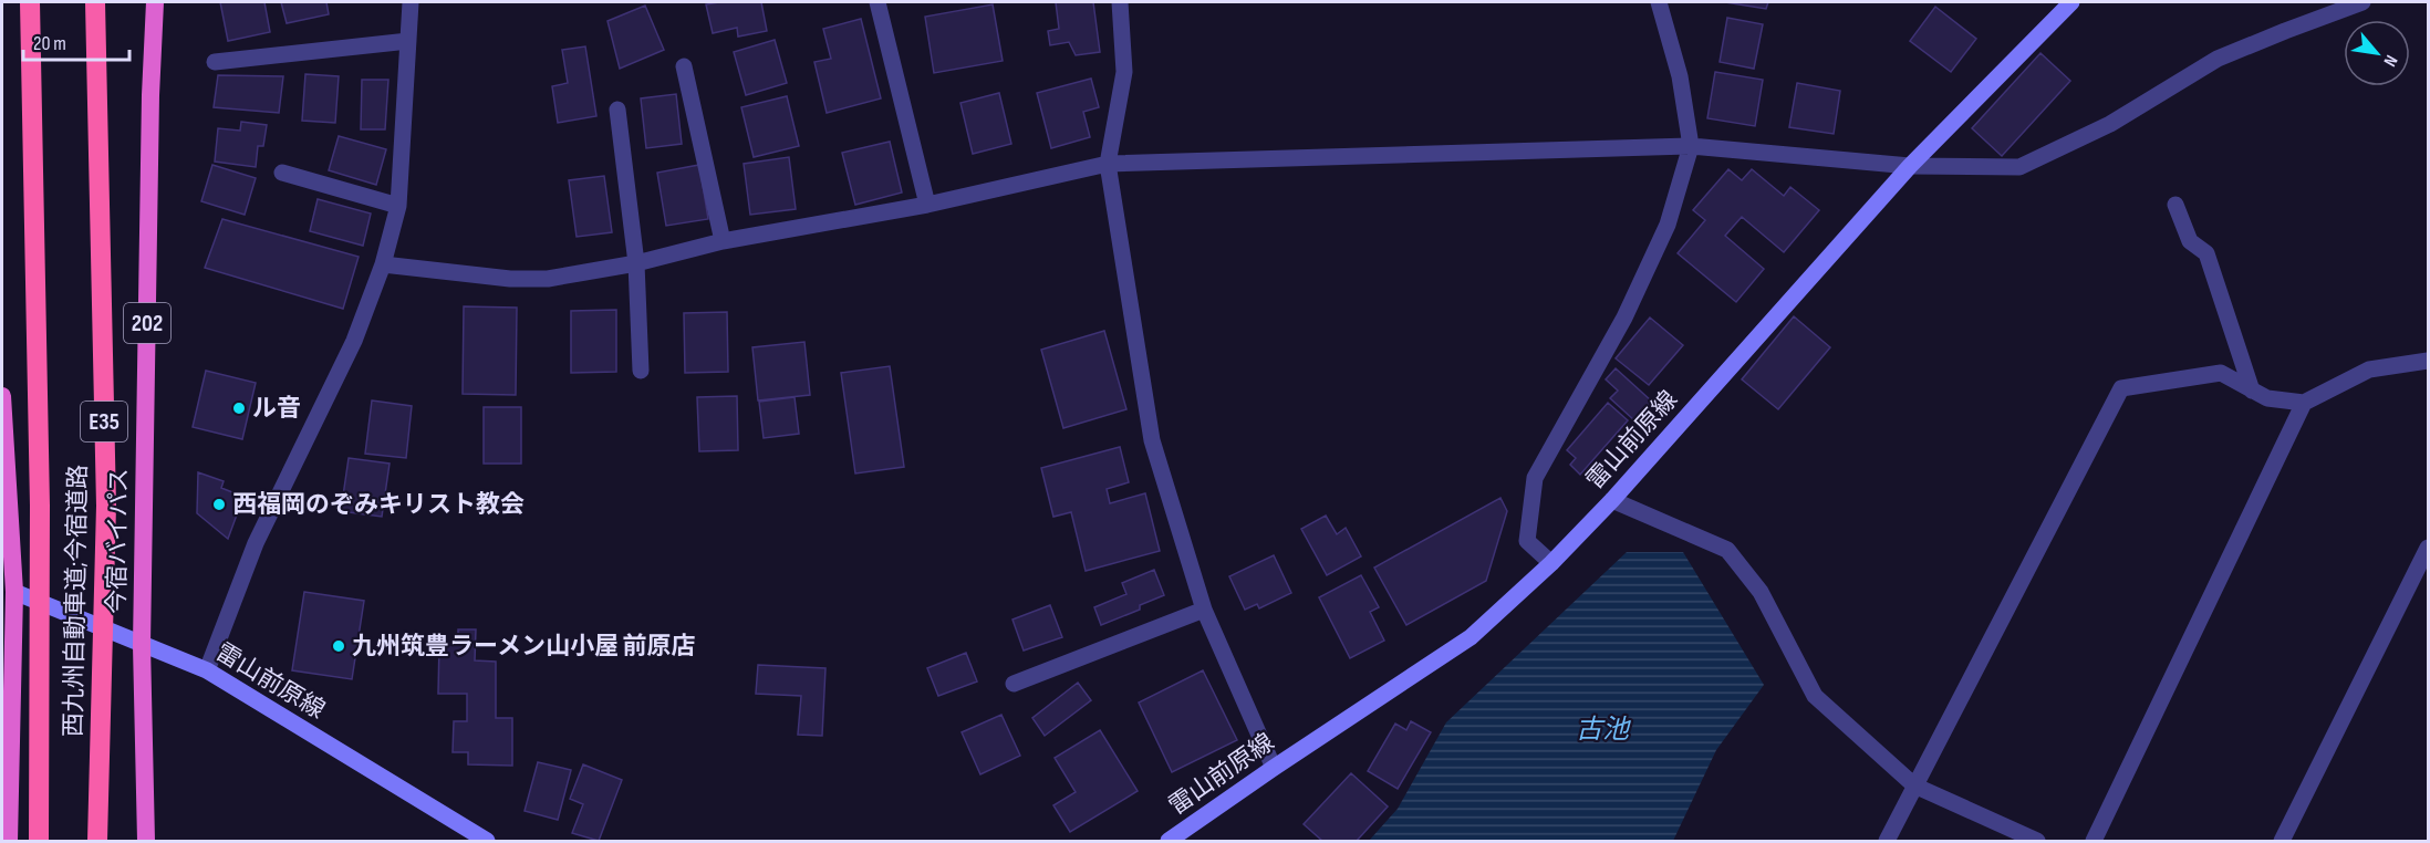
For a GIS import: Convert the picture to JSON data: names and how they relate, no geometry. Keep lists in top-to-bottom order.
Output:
{
  "streets": {
    "highway": [
      "202",
      "E35",
      "今宿バイパス",
      "西九州自動車道;今宿道路"
    ],
    "main road": ["雷山前原線"]
  },
  "crossings": [
    ["雷山前原線", "今宿バイパス"]
  ],
  "water": ["古池"],
  "places": ["ル音", "西福岡のぞみキリスト教会", "九州筑豊ラーメン山小屋 前原店"],
  "scale_bar": "20 m",
  "north": "bottom right"
}
